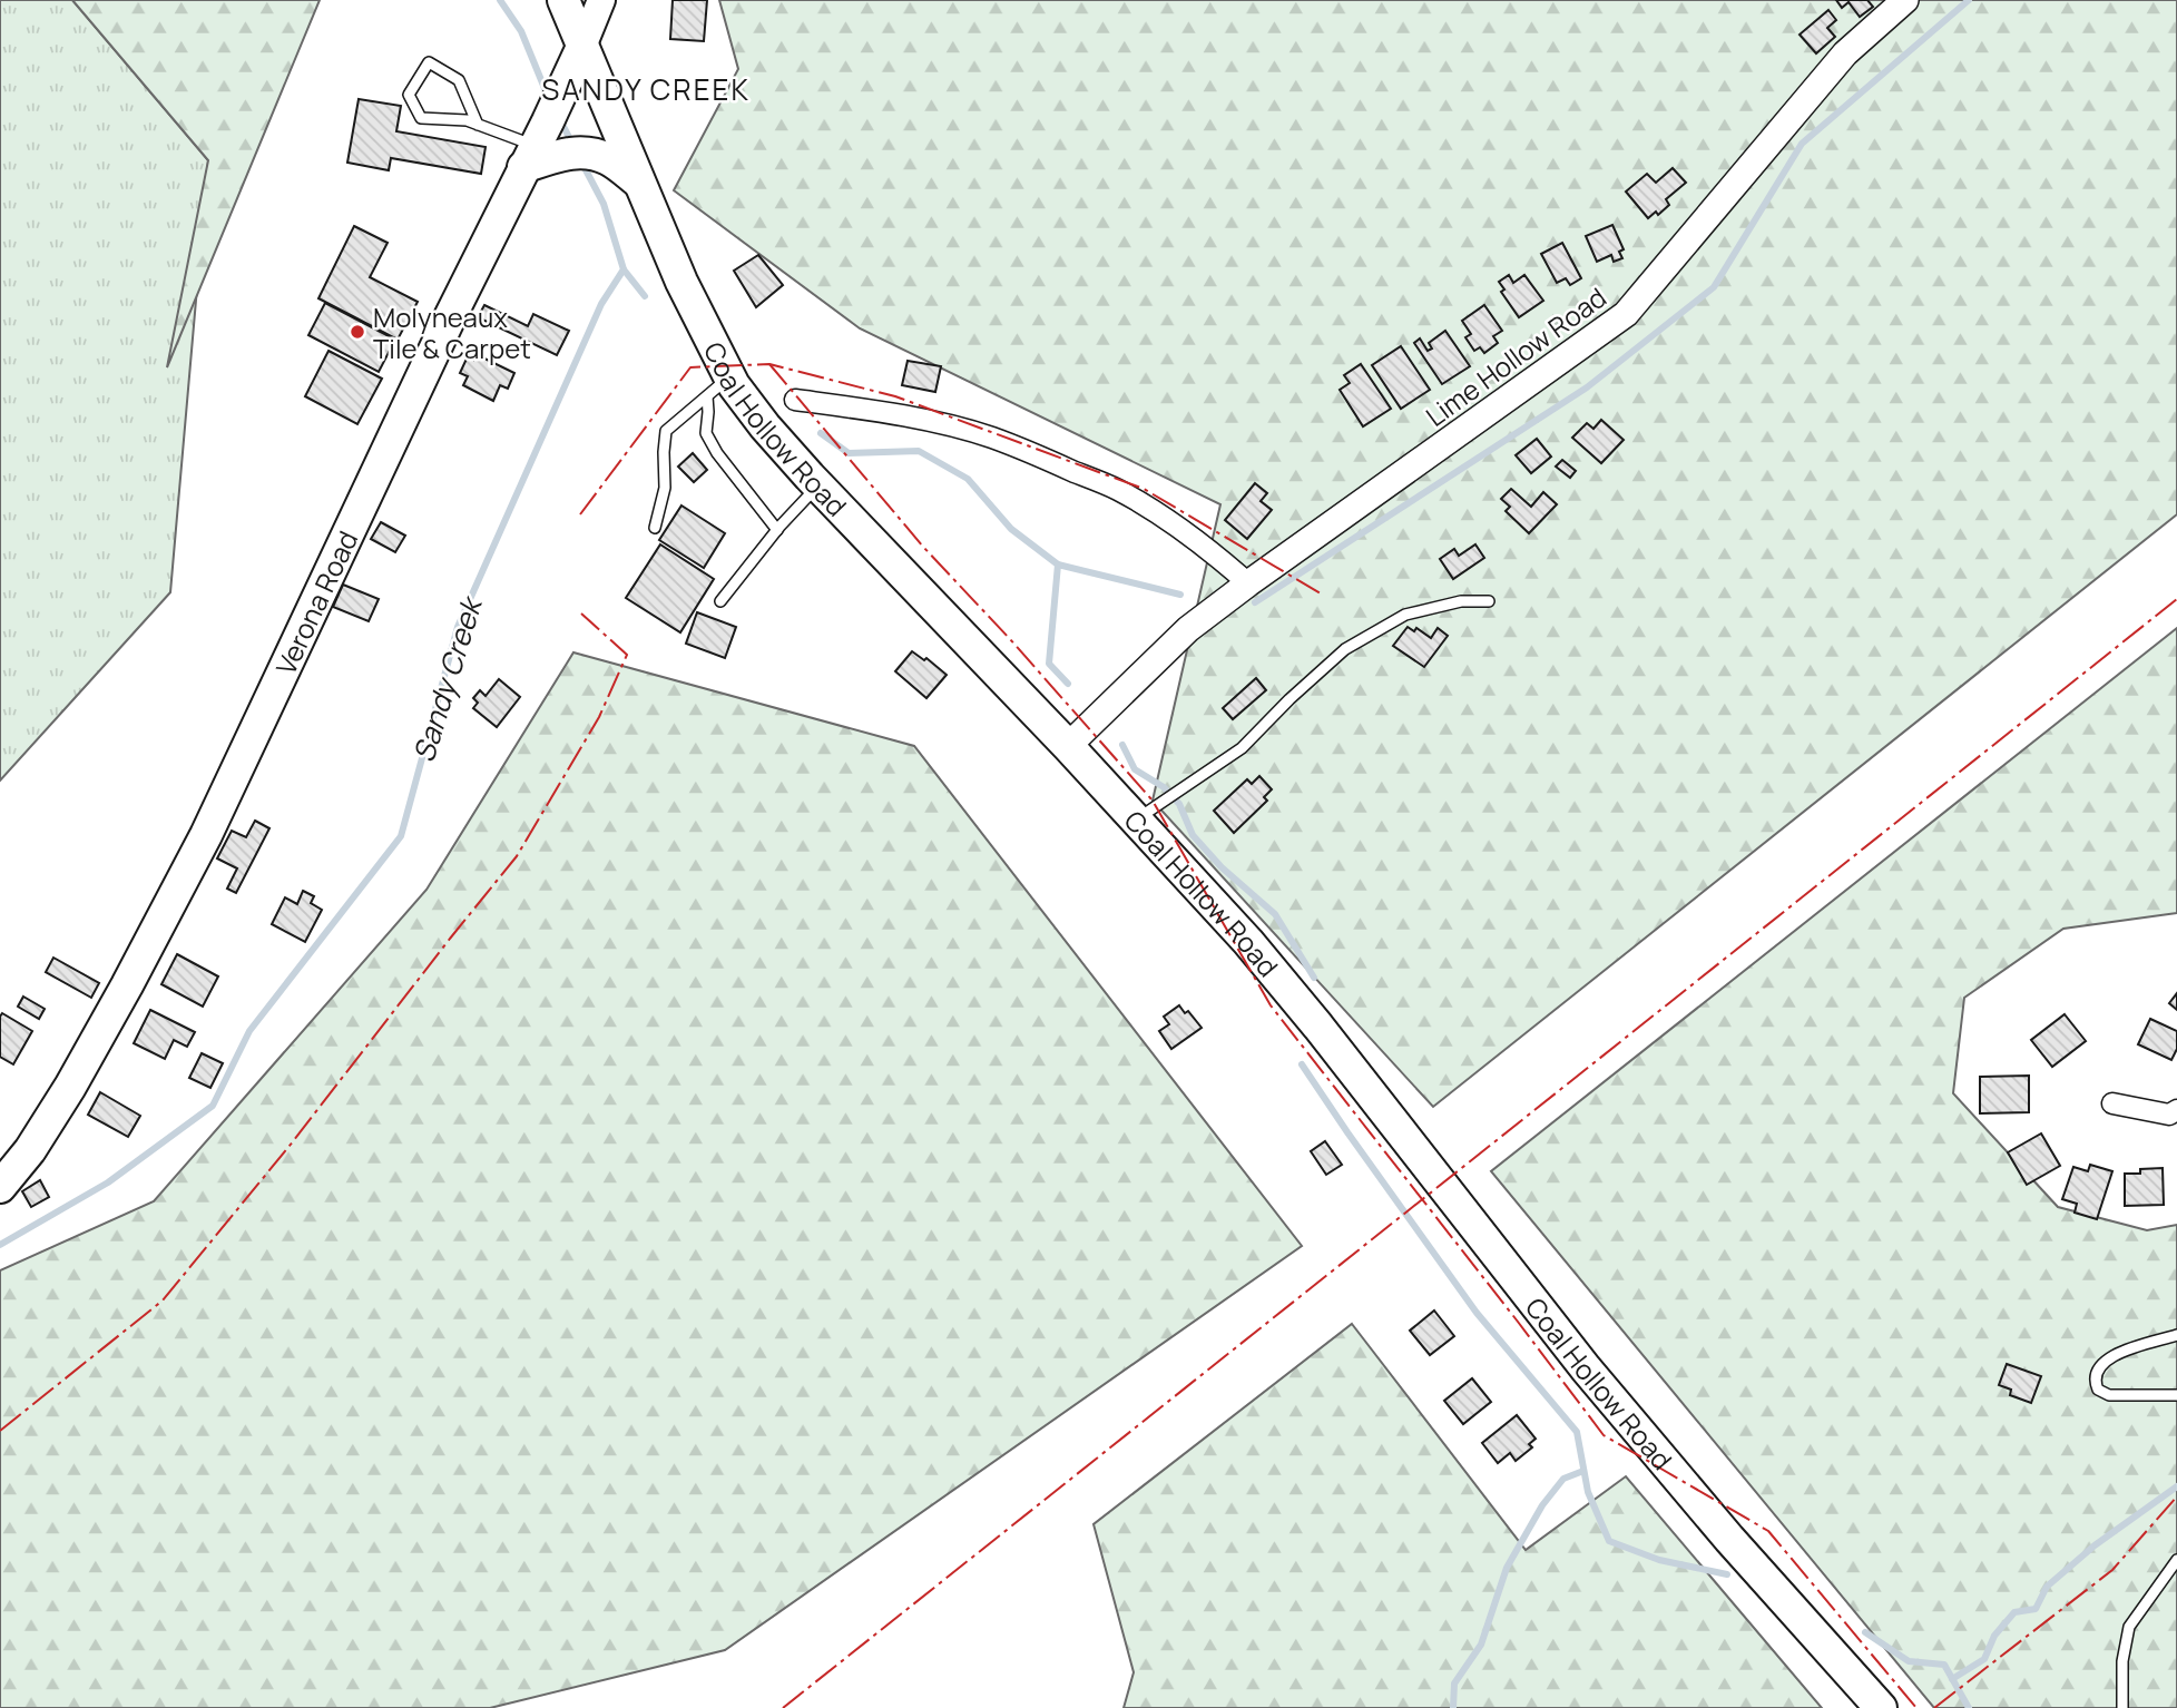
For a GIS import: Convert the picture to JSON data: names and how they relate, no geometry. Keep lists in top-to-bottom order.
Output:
{
  "streets": {
    "main road": ["Coal Hollow Road", "Verona Road"],
    "street": ["Lime Hollow Road"]
  },
  "crossings": [
    ["Lime Hollow Road", "Coal Hollow Road"],
    ["Coal Hollow Road", "Verona Road"]
  ],
  "districts": ["SANDY CREEK"],
  "water": ["Sandy Creek"],
  "places": ["Molyneaux Tile & Carpet"]
}
